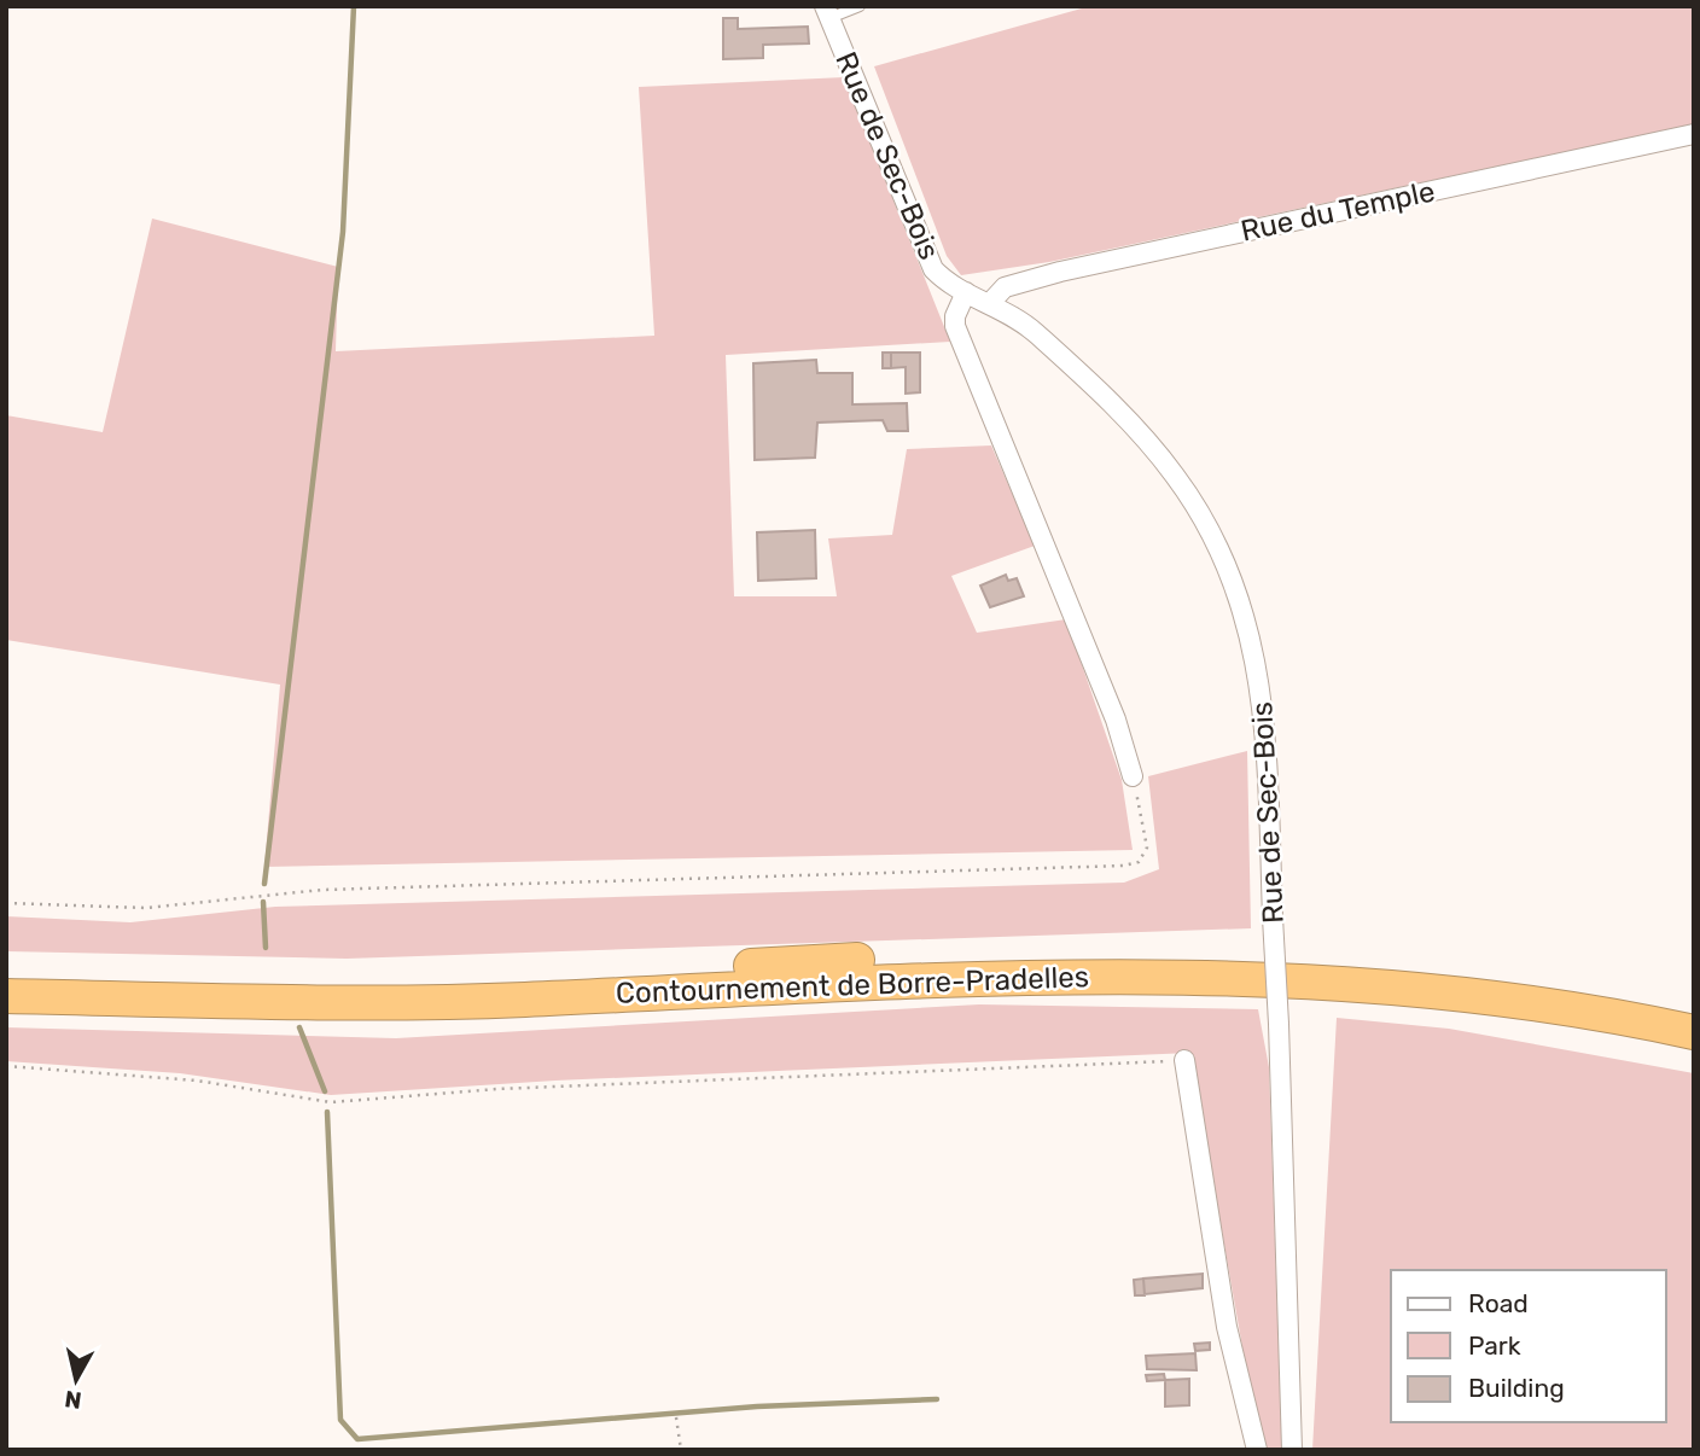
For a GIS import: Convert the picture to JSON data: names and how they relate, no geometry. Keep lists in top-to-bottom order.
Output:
{
  "streets": {
    "highway": ["Contournement de Borre-Pradelles"],
    "street": ["Rue de Sec-Bois", "Rue du Temple"]
  },
  "crossings": [
    ["Rue de Sec-Bois", "Rue du Temple"]
  ],
  "legend": ["Road", "Park", "Building"],
  "north": "bottom"
}
